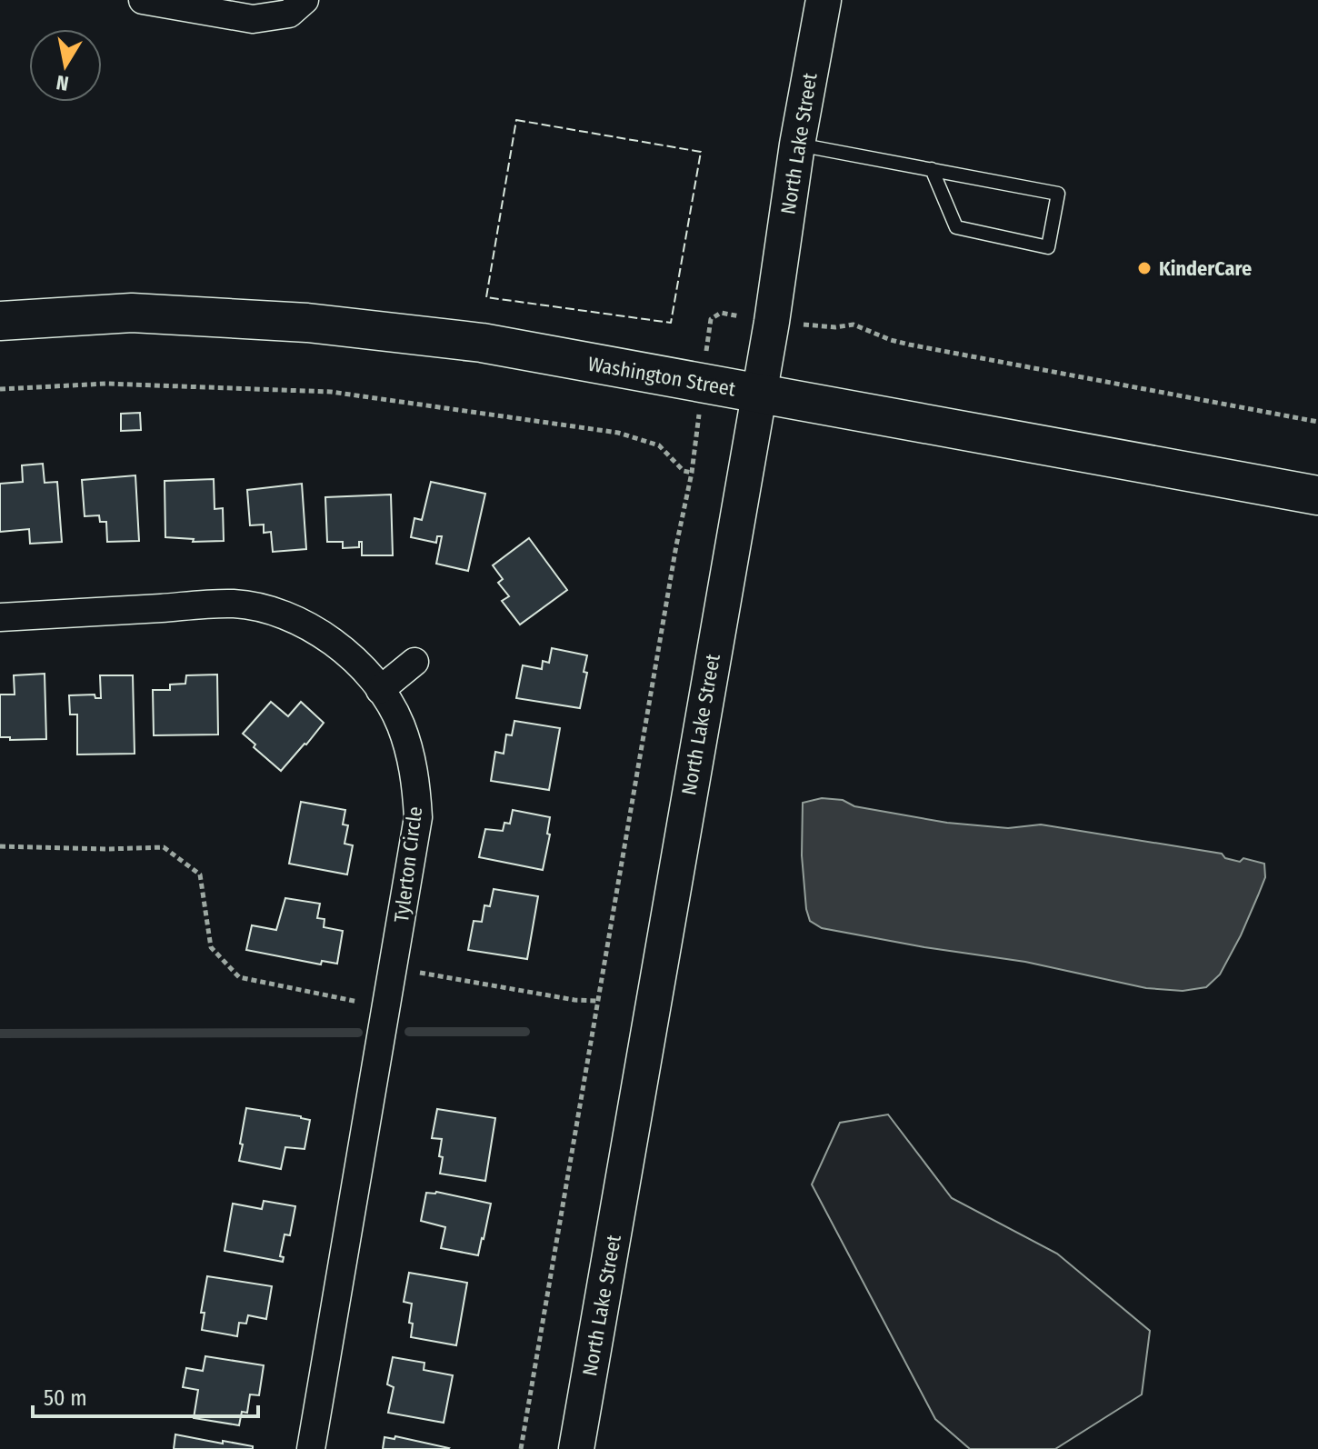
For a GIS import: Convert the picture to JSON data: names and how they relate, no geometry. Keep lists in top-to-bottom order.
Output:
{
  "streets": {
    "main road": ["Washington Street"],
    "street": ["North Lake Street", "Tylerton Circle"]
  },
  "crossings": [
    ["North Lake Street", "Washington Street"]
  ],
  "places": ["KinderCare"],
  "scale_bar": "50 m",
  "north": "bottom"
}
